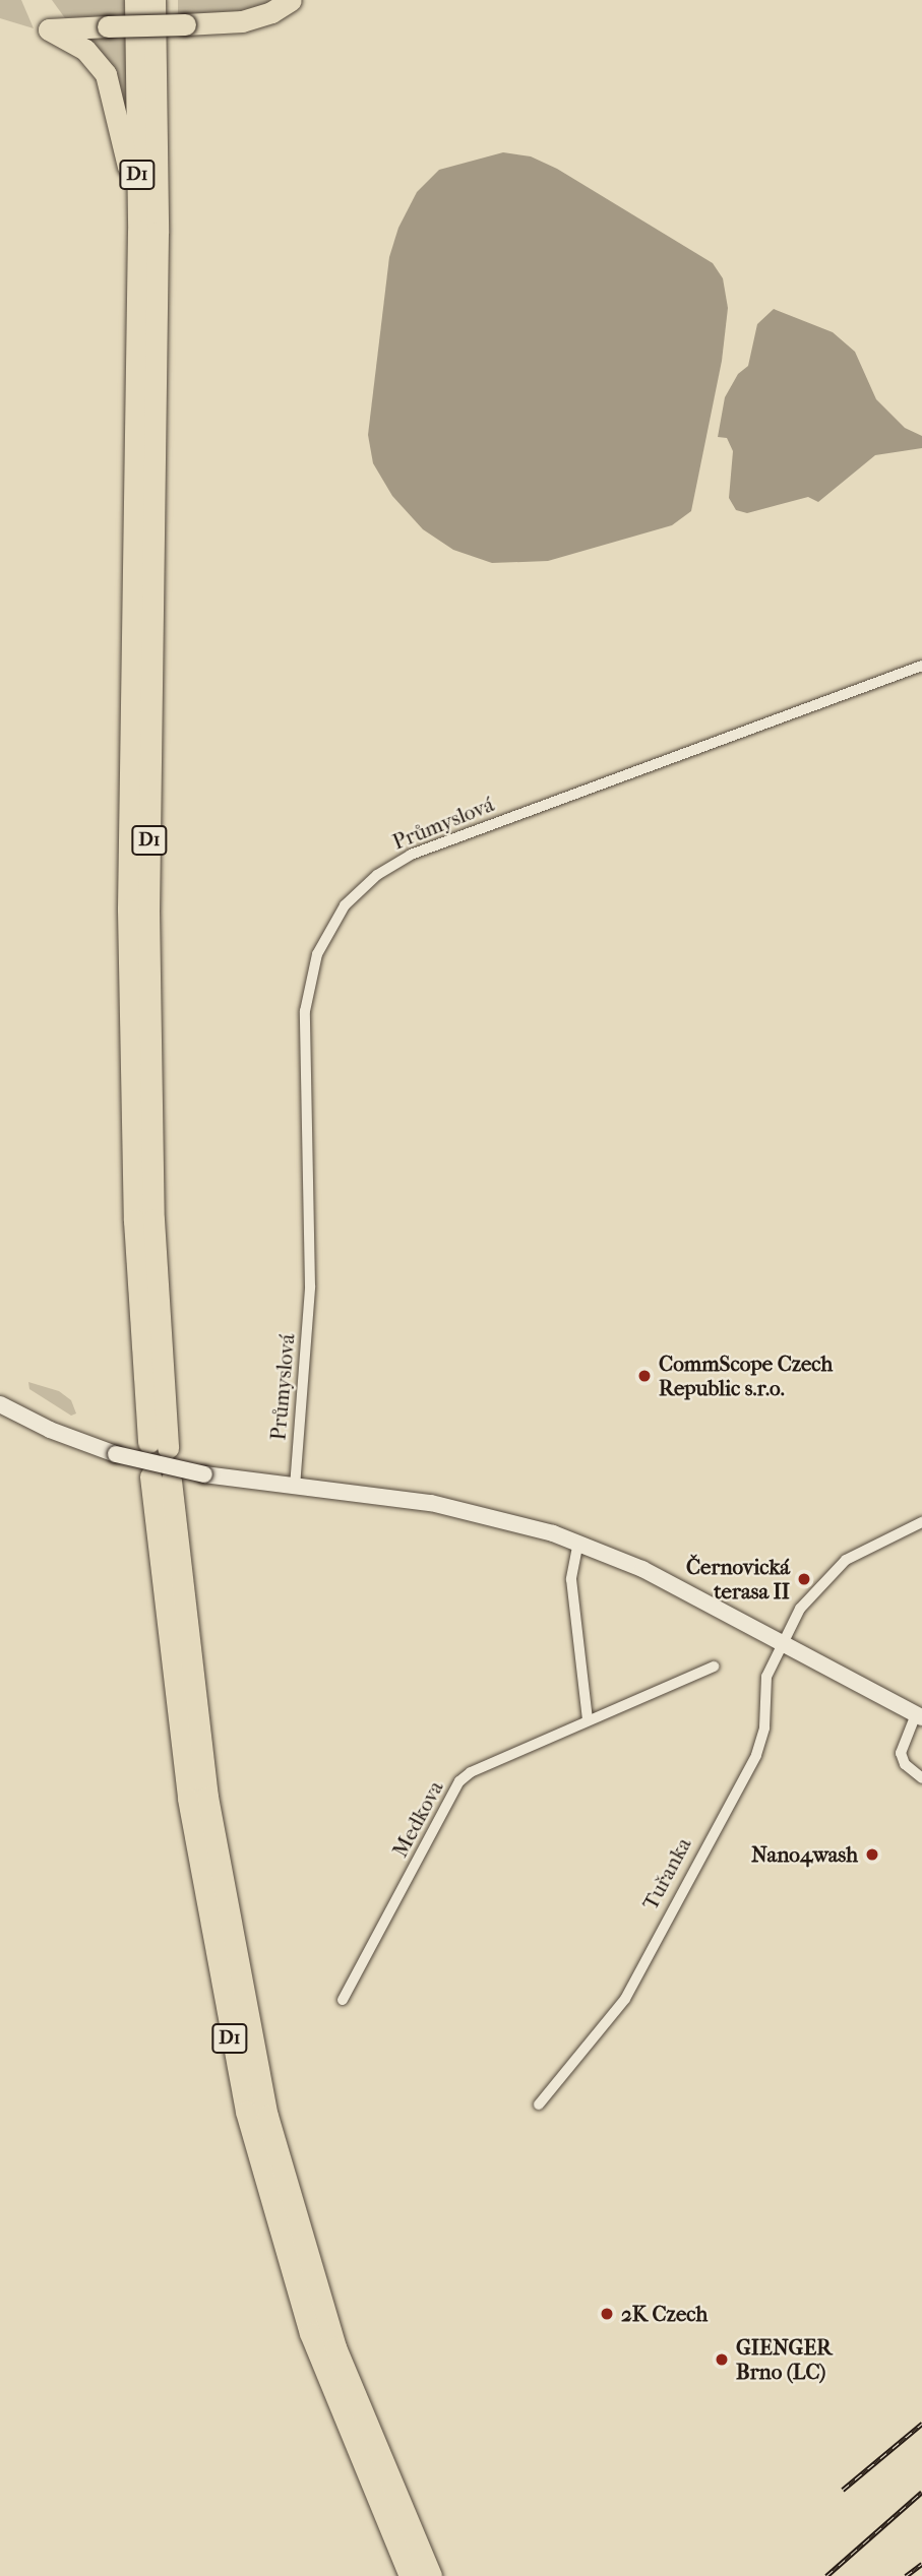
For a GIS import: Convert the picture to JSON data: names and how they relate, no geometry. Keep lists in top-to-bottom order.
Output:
{
  "streets": {
    "highway": ["D1"],
    "street": ["Průmyslová", "Medkova", "Tuřanka"]
  },
  "places": [
    "CommScope Czech Republic s.r.o.",
    "Černovická terasa II",
    "Nano4wash",
    "2K Czech",
    "GIENGER Brno (LC)"
  ]
}
